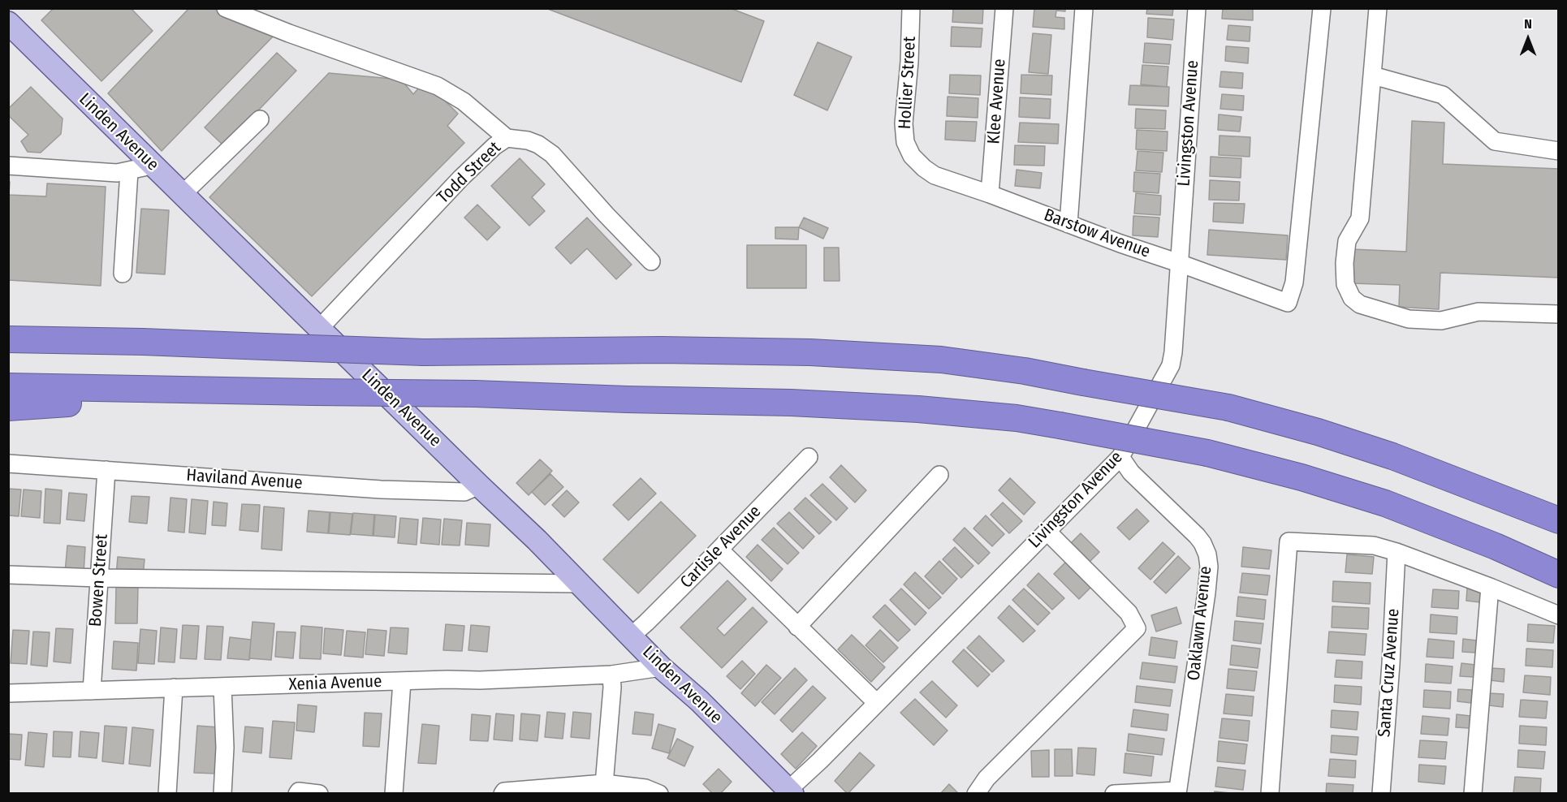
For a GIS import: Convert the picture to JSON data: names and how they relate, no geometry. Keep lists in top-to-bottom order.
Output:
{
  "streets": {
    "main road": ["Linden Avenue"],
    "street": [
      "Hollier Street",
      "Klee Avenue",
      "Livingston Avenue",
      "Todd Street",
      "Barstow Avenue",
      "Haviland Avenue",
      "Carlisle Avenue",
      "Bowen Street",
      "Oaklawn Avenue",
      "Santa Cruz Avenue",
      "Xenia Avenue"
    ]
  },
  "crossings": [
    ["Hollier Street", "Barstow Avenue"],
    ["Klee Avenue", "Barstow Avenue"],
    ["Livingston Avenue", "Linden Avenue"],
    ["Livingston Avenue", "Barstow Avenue"],
    ["Livingston Avenue", "Oaklawn Avenue"],
    ["Linden Avenue", "Todd Street"],
    ["Linden Avenue", "Haviland Avenue"],
    ["Linden Avenue", "Carlisle Avenue"],
    ["Linden Avenue", "Xenia Avenue"],
    ["Haviland Avenue", "Bowen Street"],
    ["Bowen Street", "Xenia Avenue"]
  ],
  "north": "top"
}
